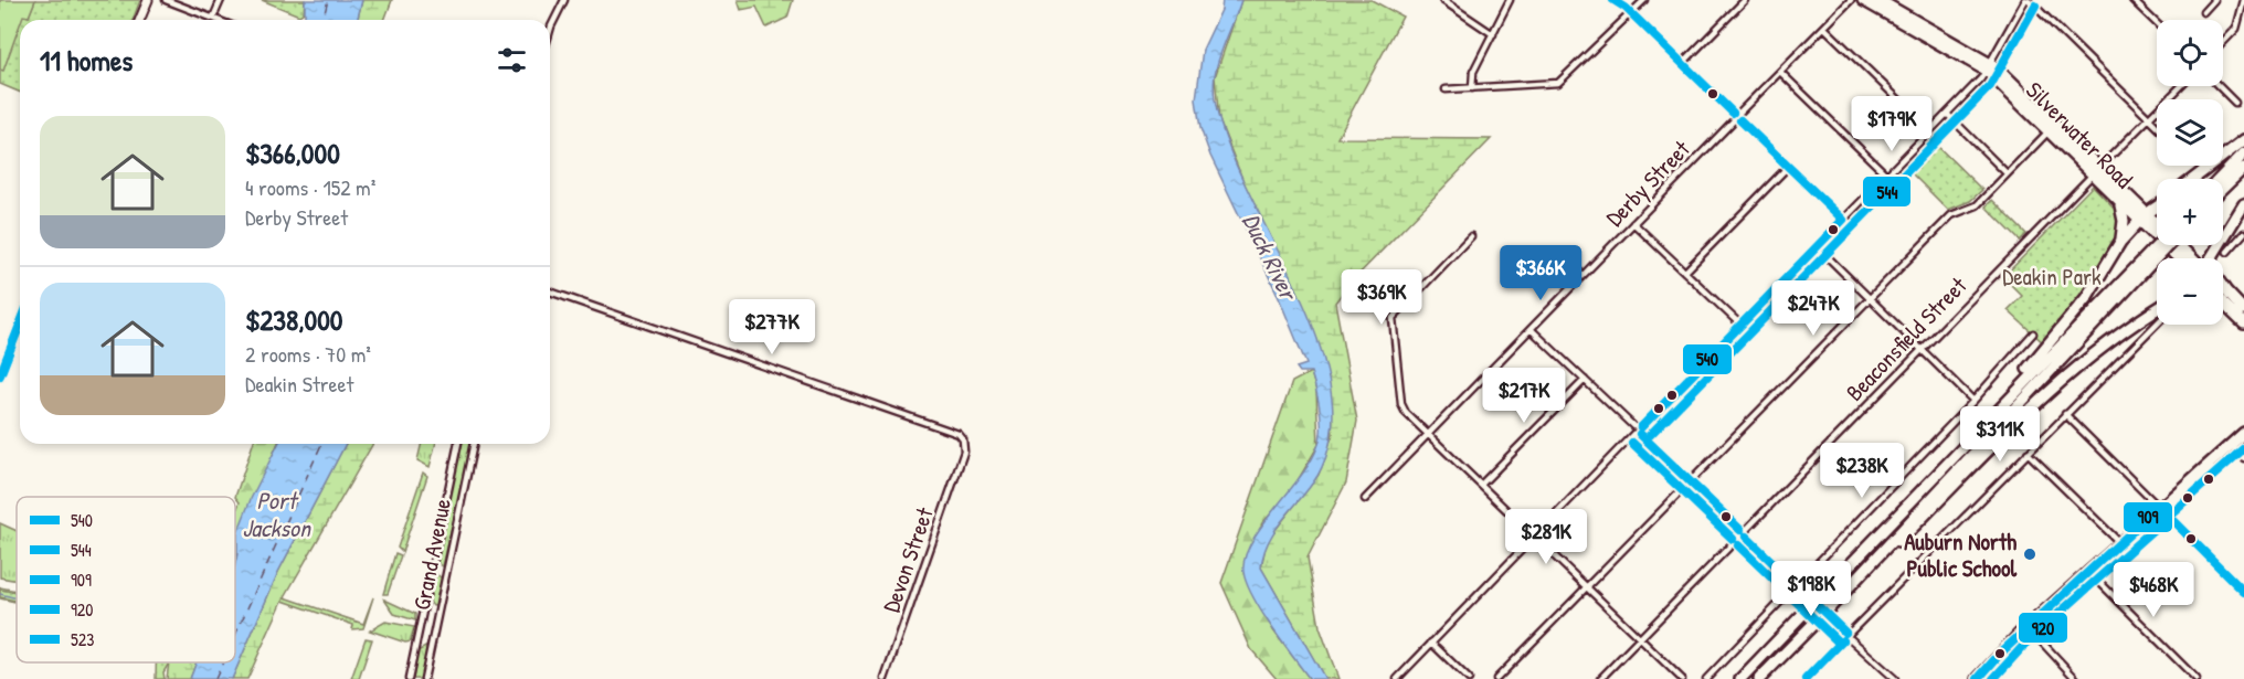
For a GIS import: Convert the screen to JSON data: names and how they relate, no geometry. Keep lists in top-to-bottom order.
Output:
{
  "streets": {
    "highway": ["Silverwater Road"],
    "street": [
      "Derby Street",
      "Beaconsfield Street",
      "Grand Avenue",
      "Devon Street"
    ]
  },
  "crossings": [
    ["Silverwater Road", "Beaconsfield Street"]
  ],
  "water": ["Duck River", "Port Jackson"],
  "parks": ["Deakin Park"],
  "places": ["Auburn North Public School"],
  "lines": [
    "transit line 540",
    "transit line 544",
    "transit line 523",
    "transit line 920",
    "transit line 909"
  ],
  "legend": [
    "540",
    "544",
    "909",
    "920",
    "523"
  ],
  "page": {
    "map_buttons": ["+", "−"],
    "heading": "11 homes",
    "price": [
      "$179K",
      "$366K",
      "$369K",
      "$247K",
      "$277K",
      "$217K",
      "$311K",
      "$238K",
      "$281K",
      "$198K",
      "$468K"
    ],
    "list": [
      {
        "name": "$366,000",
        "note": "4 rooms · 152 m² · Derby Street"
      },
      {
        "name": "$238,000",
        "note": "2 rooms · 70 m² · Deakin Street"
      }
    ]
  }
}
